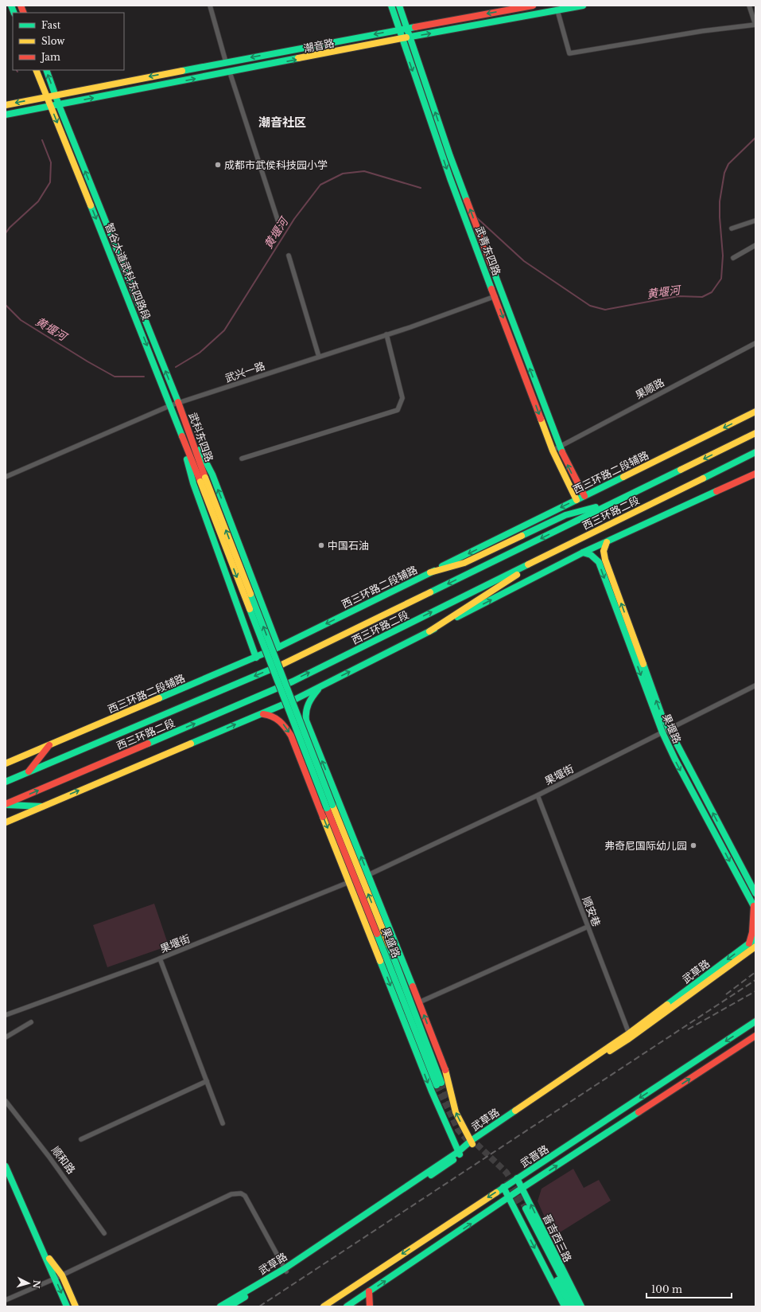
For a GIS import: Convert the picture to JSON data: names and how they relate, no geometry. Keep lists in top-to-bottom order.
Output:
{
  "streets": {
    "main road": [
      "潮音路",
      "武青东四路",
      "智谷大道武科东四路段",
      "武科东四路",
      "西三环路二段辅路",
      "西三环路二段",
      "果堰路",
      "果盛路",
      "武草路",
      "武晋路",
      "晋吉西三路"
    ],
    "street": [
      "武兴一路",
      "果顺路",
      "果堰街",
      "顺安巷",
      "顺和路"
    ]
  },
  "crossings": [
    ["潮音路", "武青东四路"],
    ["潮音路", "智谷大道武科东四路段"],
    ["武青东四路", "武兴一路"],
    ["武青东四路", "果顺路"],
    ["武青东四路", "西三环路二段辅路"],
    ["智谷大道武科东四路段", "武兴一路"],
    ["智谷大道武科东四路段", "武科东四路"],
    ["智谷大道武科东四路段", "果盛路"],
    ["武兴一路", "武科东四路"],
    ["武科东四路", "果盛路"],
    ["果堰路", "果堰街"],
    ["果堰街", "顺安巷"],
    ["顺安巷", "武草路"],
    ["武晋路", "晋吉西三路"]
  ],
  "districts": ["潮音社区"],
  "water": ["黄堰河"],
  "places": ["成都市武侯科技园小学", "中国石油", "弗奇尼国际幼儿园"],
  "legend": ["Fast", "Slow", "Jam"],
  "scale_bar": "100 m",
  "north": "right"
}
